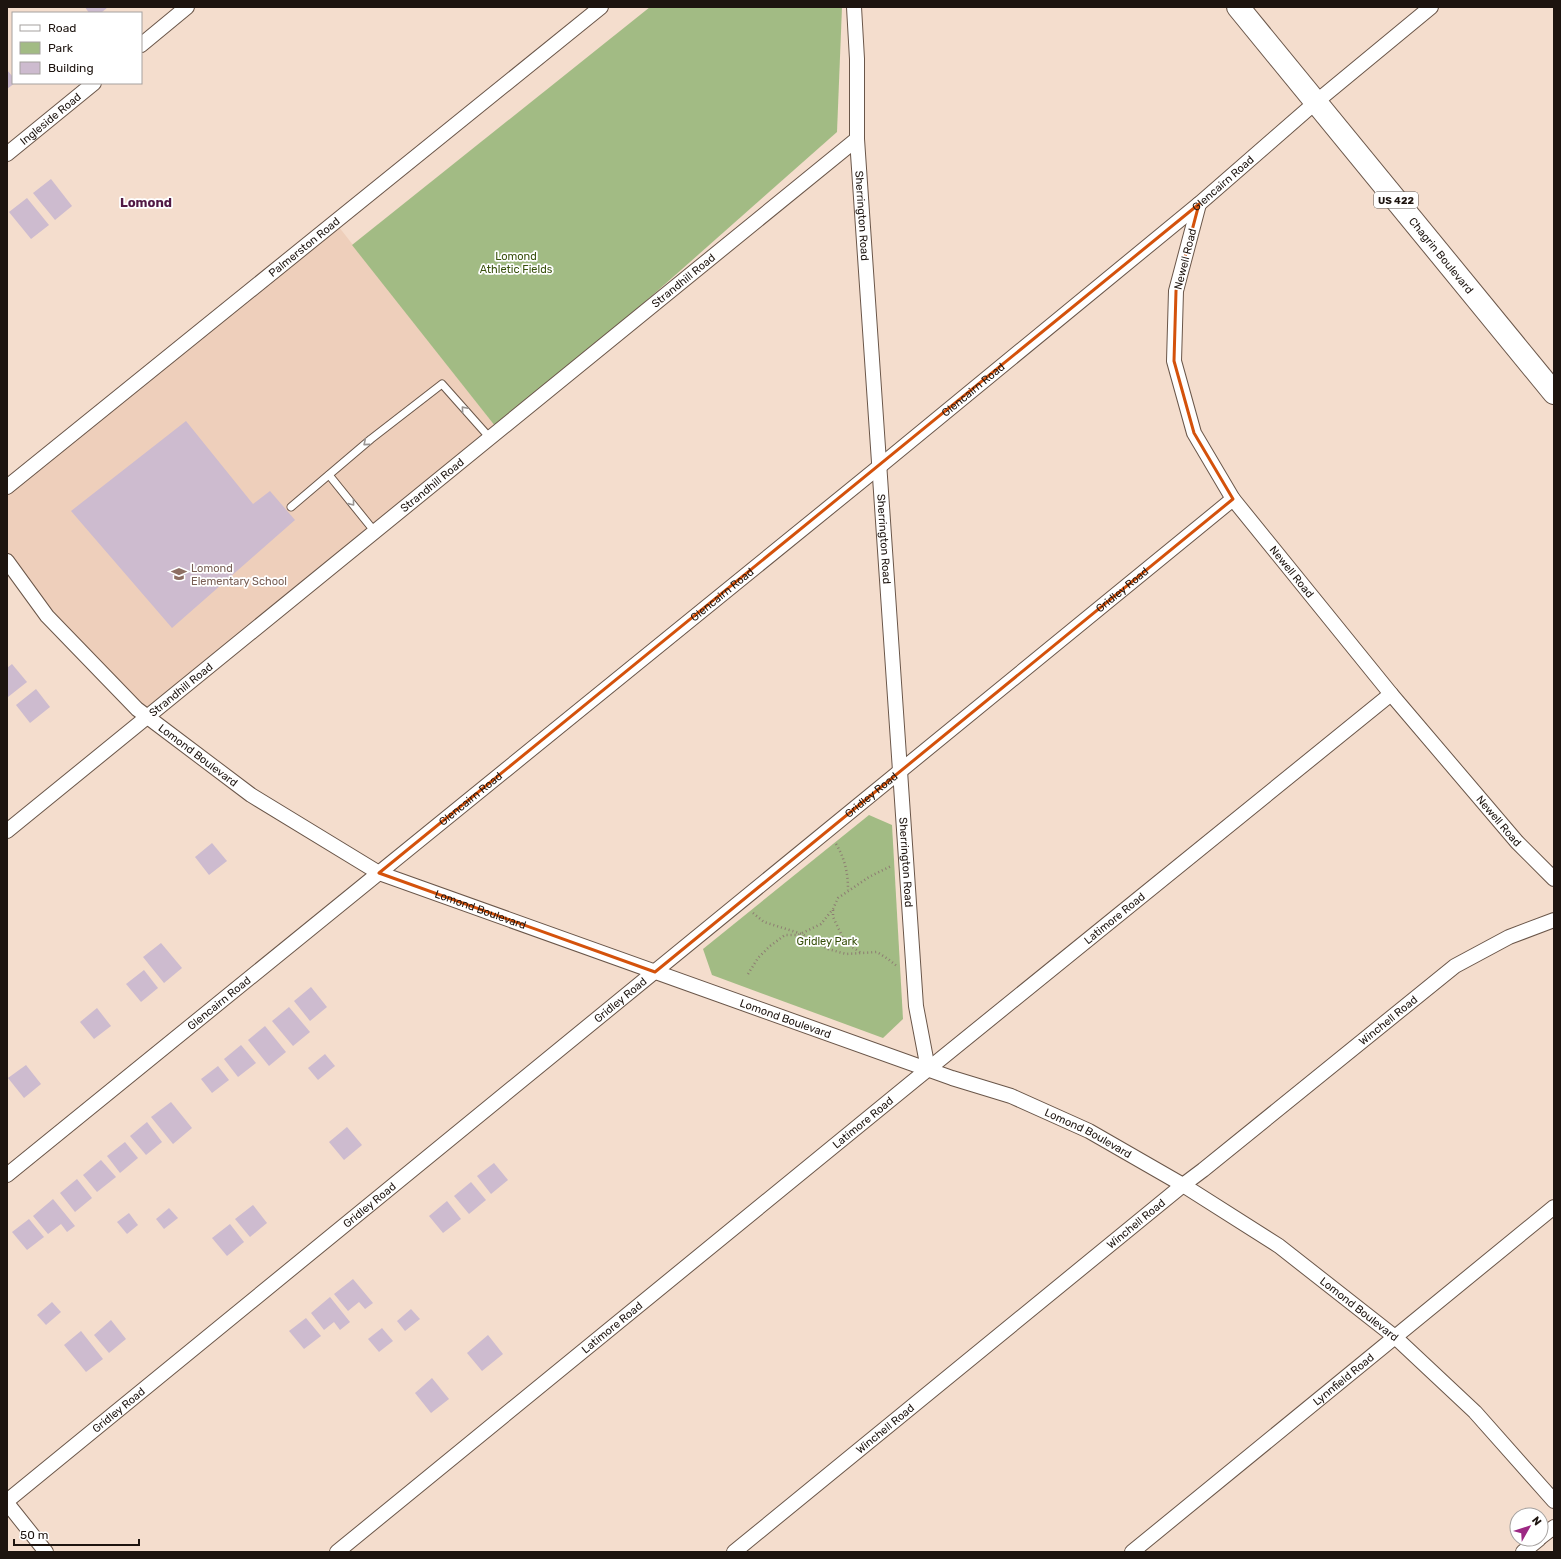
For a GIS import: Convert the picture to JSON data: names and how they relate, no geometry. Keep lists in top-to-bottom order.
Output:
{
  "streets": {
    "main road": ["US 422", "Chagrin Boulevard"],
    "street": [
      "Ingleside Road",
      "Glencairn Road",
      "Sherrington Road",
      "Palmerston Road",
      "Newell Road",
      "Strandhill Road",
      "Gridley Road",
      "Lomond Boulevard",
      "Latimore Road",
      "Winchell Road",
      "Lynnfield Road"
    ]
  },
  "crossings": [
    ["Glencairn Road", "Sherrington Road"],
    ["Glencairn Road", "Chagrin Boulevard"],
    ["Glencairn Road", "Newell Road"],
    ["Glencairn Road", "Lomond Boulevard"],
    ["Sherrington Road", "Strandhill Road"],
    ["Sherrington Road", "Gridley Road"],
    ["Sherrington Road", "Lomond Boulevard"],
    ["Sherrington Road", "Latimore Road"],
    ["Newell Road", "Gridley Road"],
    ["Newell Road", "Latimore Road"],
    ["Strandhill Road", "Lomond Boulevard"],
    ["Gridley Road", "Lomond Boulevard"],
    ["Lomond Boulevard", "Latimore Road"],
    ["Lomond Boulevard", "Winchell Road"],
    ["Lomond Boulevard", "Lynnfield Road"]
  ],
  "districts": ["Lomond"],
  "parks": ["Lomond Athletic Fields", "Gridley Park"],
  "places": {
    "school or university": ["Lomond Elementary School"]
  },
  "legend": ["Road", "Park", "Building"],
  "scale_bar": "50 m",
  "north": "top right"
}
